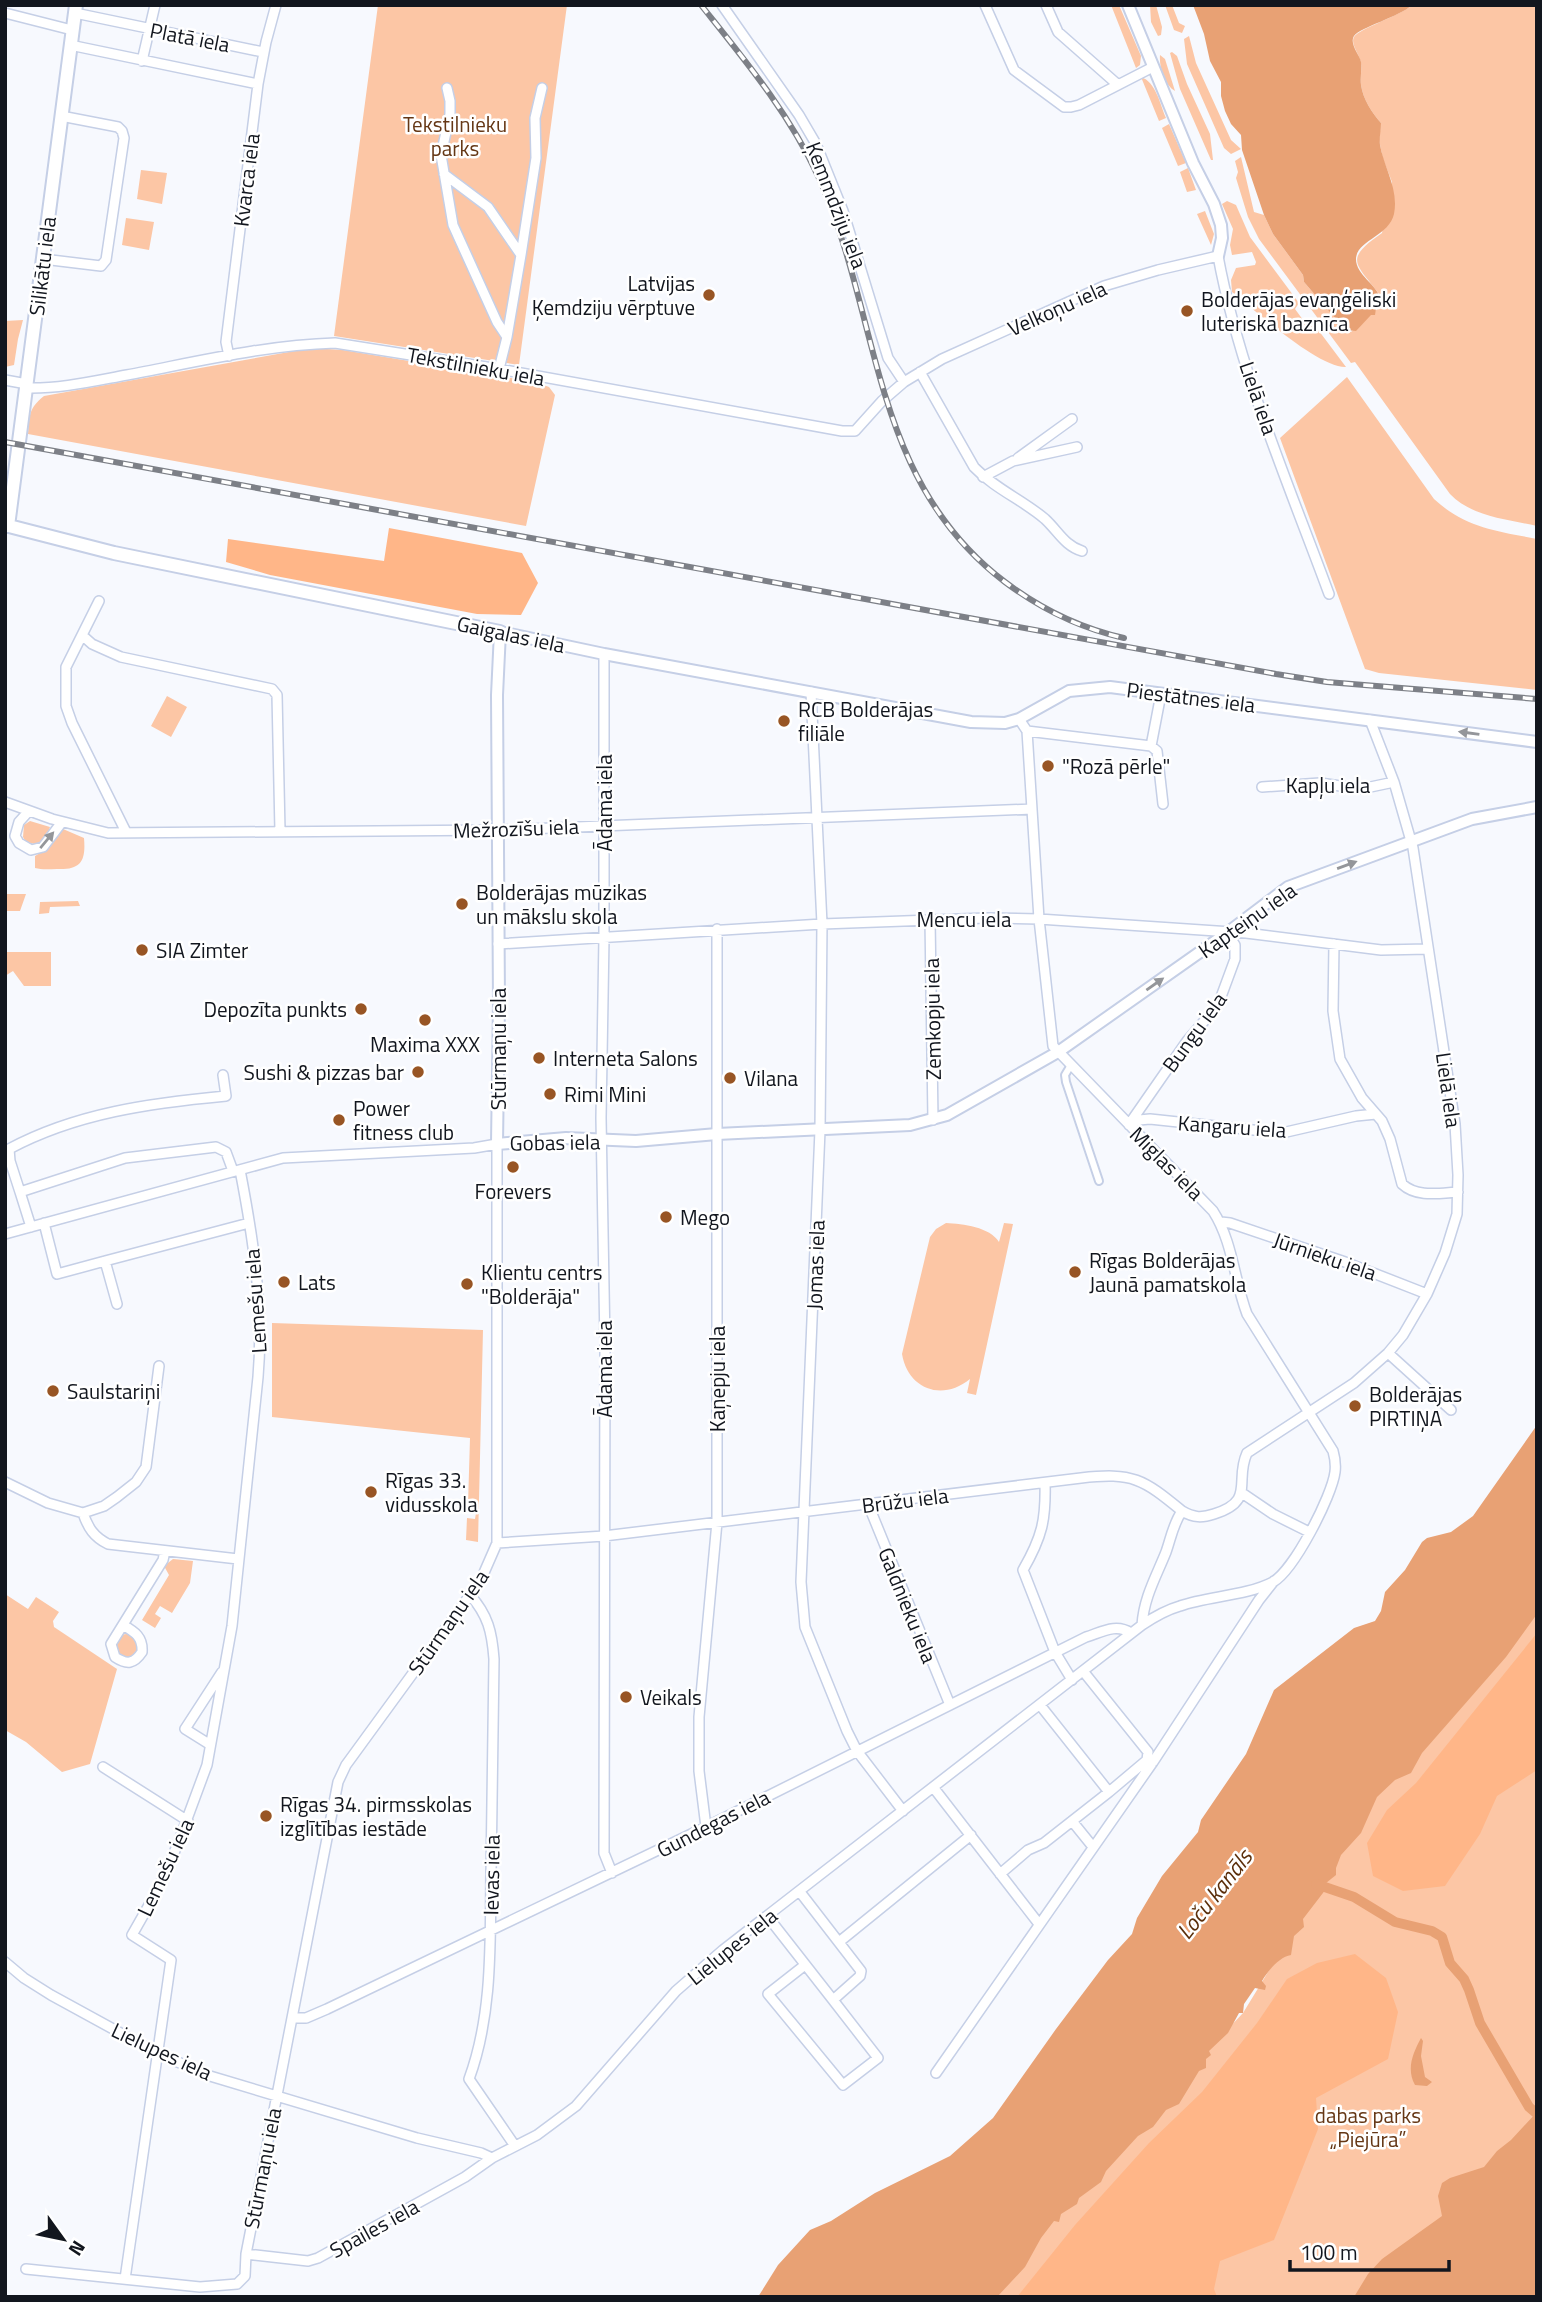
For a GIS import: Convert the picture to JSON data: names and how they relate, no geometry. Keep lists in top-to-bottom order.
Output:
{
  "streets": {
    "main road": ["Silikātu iela", "Gaigalas iela"],
    "street": [
      "Platā iela",
      "Kvarca iela",
      "Ķemmdziju iela",
      "Velkoņu iela",
      "Tekstilnieku iela",
      "Lielā iela",
      "Piestātnes iela",
      "Kapļu iela",
      "Ādama iela",
      "Mežrozīšu iela",
      "Mencu iela",
      "Kapteiņu iela",
      "Zemkopju iela",
      "Bungu iela",
      "Stūrmaņu iela",
      "Kangaru iela",
      "Gobas iela",
      "Miglas iela",
      "Jūrnieku iela",
      "Jomas iela",
      "Lemešu iela",
      "Kaņepju iela",
      "Brūžu iela",
      "Galdnieku iela",
      "Gundegas iela",
      "Ievas iela",
      "Lielupes iela",
      "Spailes iela"
    ]
  },
  "crossings": [
    ["Platā iela", "Kvarca iela"],
    ["Platā iela", "Silikātu iela"],
    ["Kvarca iela", "Tekstilnieku iela"],
    ["Ķemmdziju iela", "Velkoņu iela"],
    ["Ķemmdziju iela", "Tekstilnieku iela"],
    ["Silikātu iela", "Tekstilnieku iela"],
    ["Silikātu iela", "Gaigalas iela"],
    ["Velkoņu iela", "Tekstilnieku iela"],
    ["Velkoņu iela", "Lielā iela"],
    ["Lielā iela", "Piestātnes iela"],
    ["Lielā iela", "Kapļu iela"],
    ["Lielā iela", "Mencu iela"],
    ["Lielā iela", "Kapteiņu iela"],
    ["Lielā iela", "Miglas iela"],
    ["Lielā iela", "Jūrnieku iela"],
    ["Gaigalas iela", "Piestātnes iela"],
    ["Gaigalas iela", "Ādama iela"],
    ["Gaigalas iela", "Stūrmaņu iela"],
    ["Gaigalas iela", "Jomas iela"],
    ["Ādama iela", "Mežrozīšu iela"],
    ["Ādama iela", "Mencu iela"],
    ["Ādama iela", "Gobas iela"],
    ["Ādama iela", "Brūžu iela"],
    ["Ādama iela", "Gundegas iela"],
    ["Mežrozīšu iela", "Stūrmaņu iela"],
    ["Mežrozīšu iela", "Miglas iela"],
    ["Mežrozīšu iela", "Jomas iela"],
    ["Mencu iela", "Kapteiņu iela"],
    ["Mencu iela", "Zemkopju iela"],
    ["Mencu iela", "Bungu iela"],
    ["Mencu iela", "Stūrmaņu iela"],
    ["Mencu iela", "Miglas iela"],
    ["Mencu iela", "Jomas iela"],
    ["Mencu iela", "Kaņepju iela"],
    ["Kapteiņu iela", "Bungu iela"],
    ["Kapteiņu iela", "Gobas iela"],
    ["Kapteiņu iela", "Miglas iela"],
    ["Zemkopju iela", "Gobas iela"],
    ["Bungu iela", "Kangaru iela"],
    ["Bungu iela", "Miglas iela"],
    ["Stūrmaņu iela", "Gobas iela"],
    ["Stūrmaņu iela", "Lemešu iela"],
    ["Stūrmaņu iela", "Brūžu iela"],
    ["Stūrmaņu iela", "Gundegas iela"],
    ["Stūrmaņu iela", "Ievas iela"],
    ["Stūrmaņu iela", "Lielupes iela"],
    ["Stūrmaņu iela", "Spailes iela"],
    ["Kangaru iela", "Miglas iela"],
    ["Gobas iela", "Miglas iela"],
    ["Gobas iela", "Jomas iela"],
    ["Gobas iela", "Lemešu iela"],
    ["Gobas iela", "Kaņepju iela"],
    ["Miglas iela", "Jūrnieku iela"],
    ["Jomas iela", "Brūžu iela"],
    ["Jomas iela", "Gundegas iela"],
    ["Jomas iela", "Lielupes iela"],
    ["Lemešu iela", "Lielupes iela"],
    ["Kaņepju iela", "Brūžu iela"],
    ["Kaņepju iela", "Gundegas iela"],
    ["Brūžu iela", "Galdnieku iela"],
    ["Galdnieku iela", "Gundegas iela"],
    ["Gundegas iela", "Ievas iela"],
    ["Gundegas iela", "Lielupes iela"],
    ["Ievas iela", "Lielupes iela"],
    ["Lielupes iela", "Spailes iela"]
  ],
  "one_way": ["Kapteiņu iela"],
  "water": ["Loču kanāls"],
  "parks": ["Tekstilnieku parks", "dabas parks „Piejūra”"],
  "places": [
    "Latvijas Ķemdziju vērptuve",
    "Bolderājas evaņģēliski luteriskā baznīca",
    "RCB Bolderājas filiāle",
    "\"Rozā pērle\"",
    "Bolderājas mūzikas un mākslu skola",
    "SIA Zimter",
    "Depozīta punkts",
    "Maxima XXX",
    "Interneta Salons",
    "Sushi & pizzas bar",
    "Vilana",
    "Rimi Mini",
    "Power fitness club",
    "Forevers",
    "Mego",
    "Rīgas Bolderājas Jaunā pamatskola",
    "Lats",
    "Klientu centrs \"Bolderāja\"",
    "Saulstariņi",
    "Bolderājas PIRTIŅA",
    "Rīgas 33. vidusskola",
    "Veikals",
    "Rīgas 34. pirmsskolas izglītības iestāde"
  ],
  "scale_bar": "100 m",
  "north": "bottom right"
}
